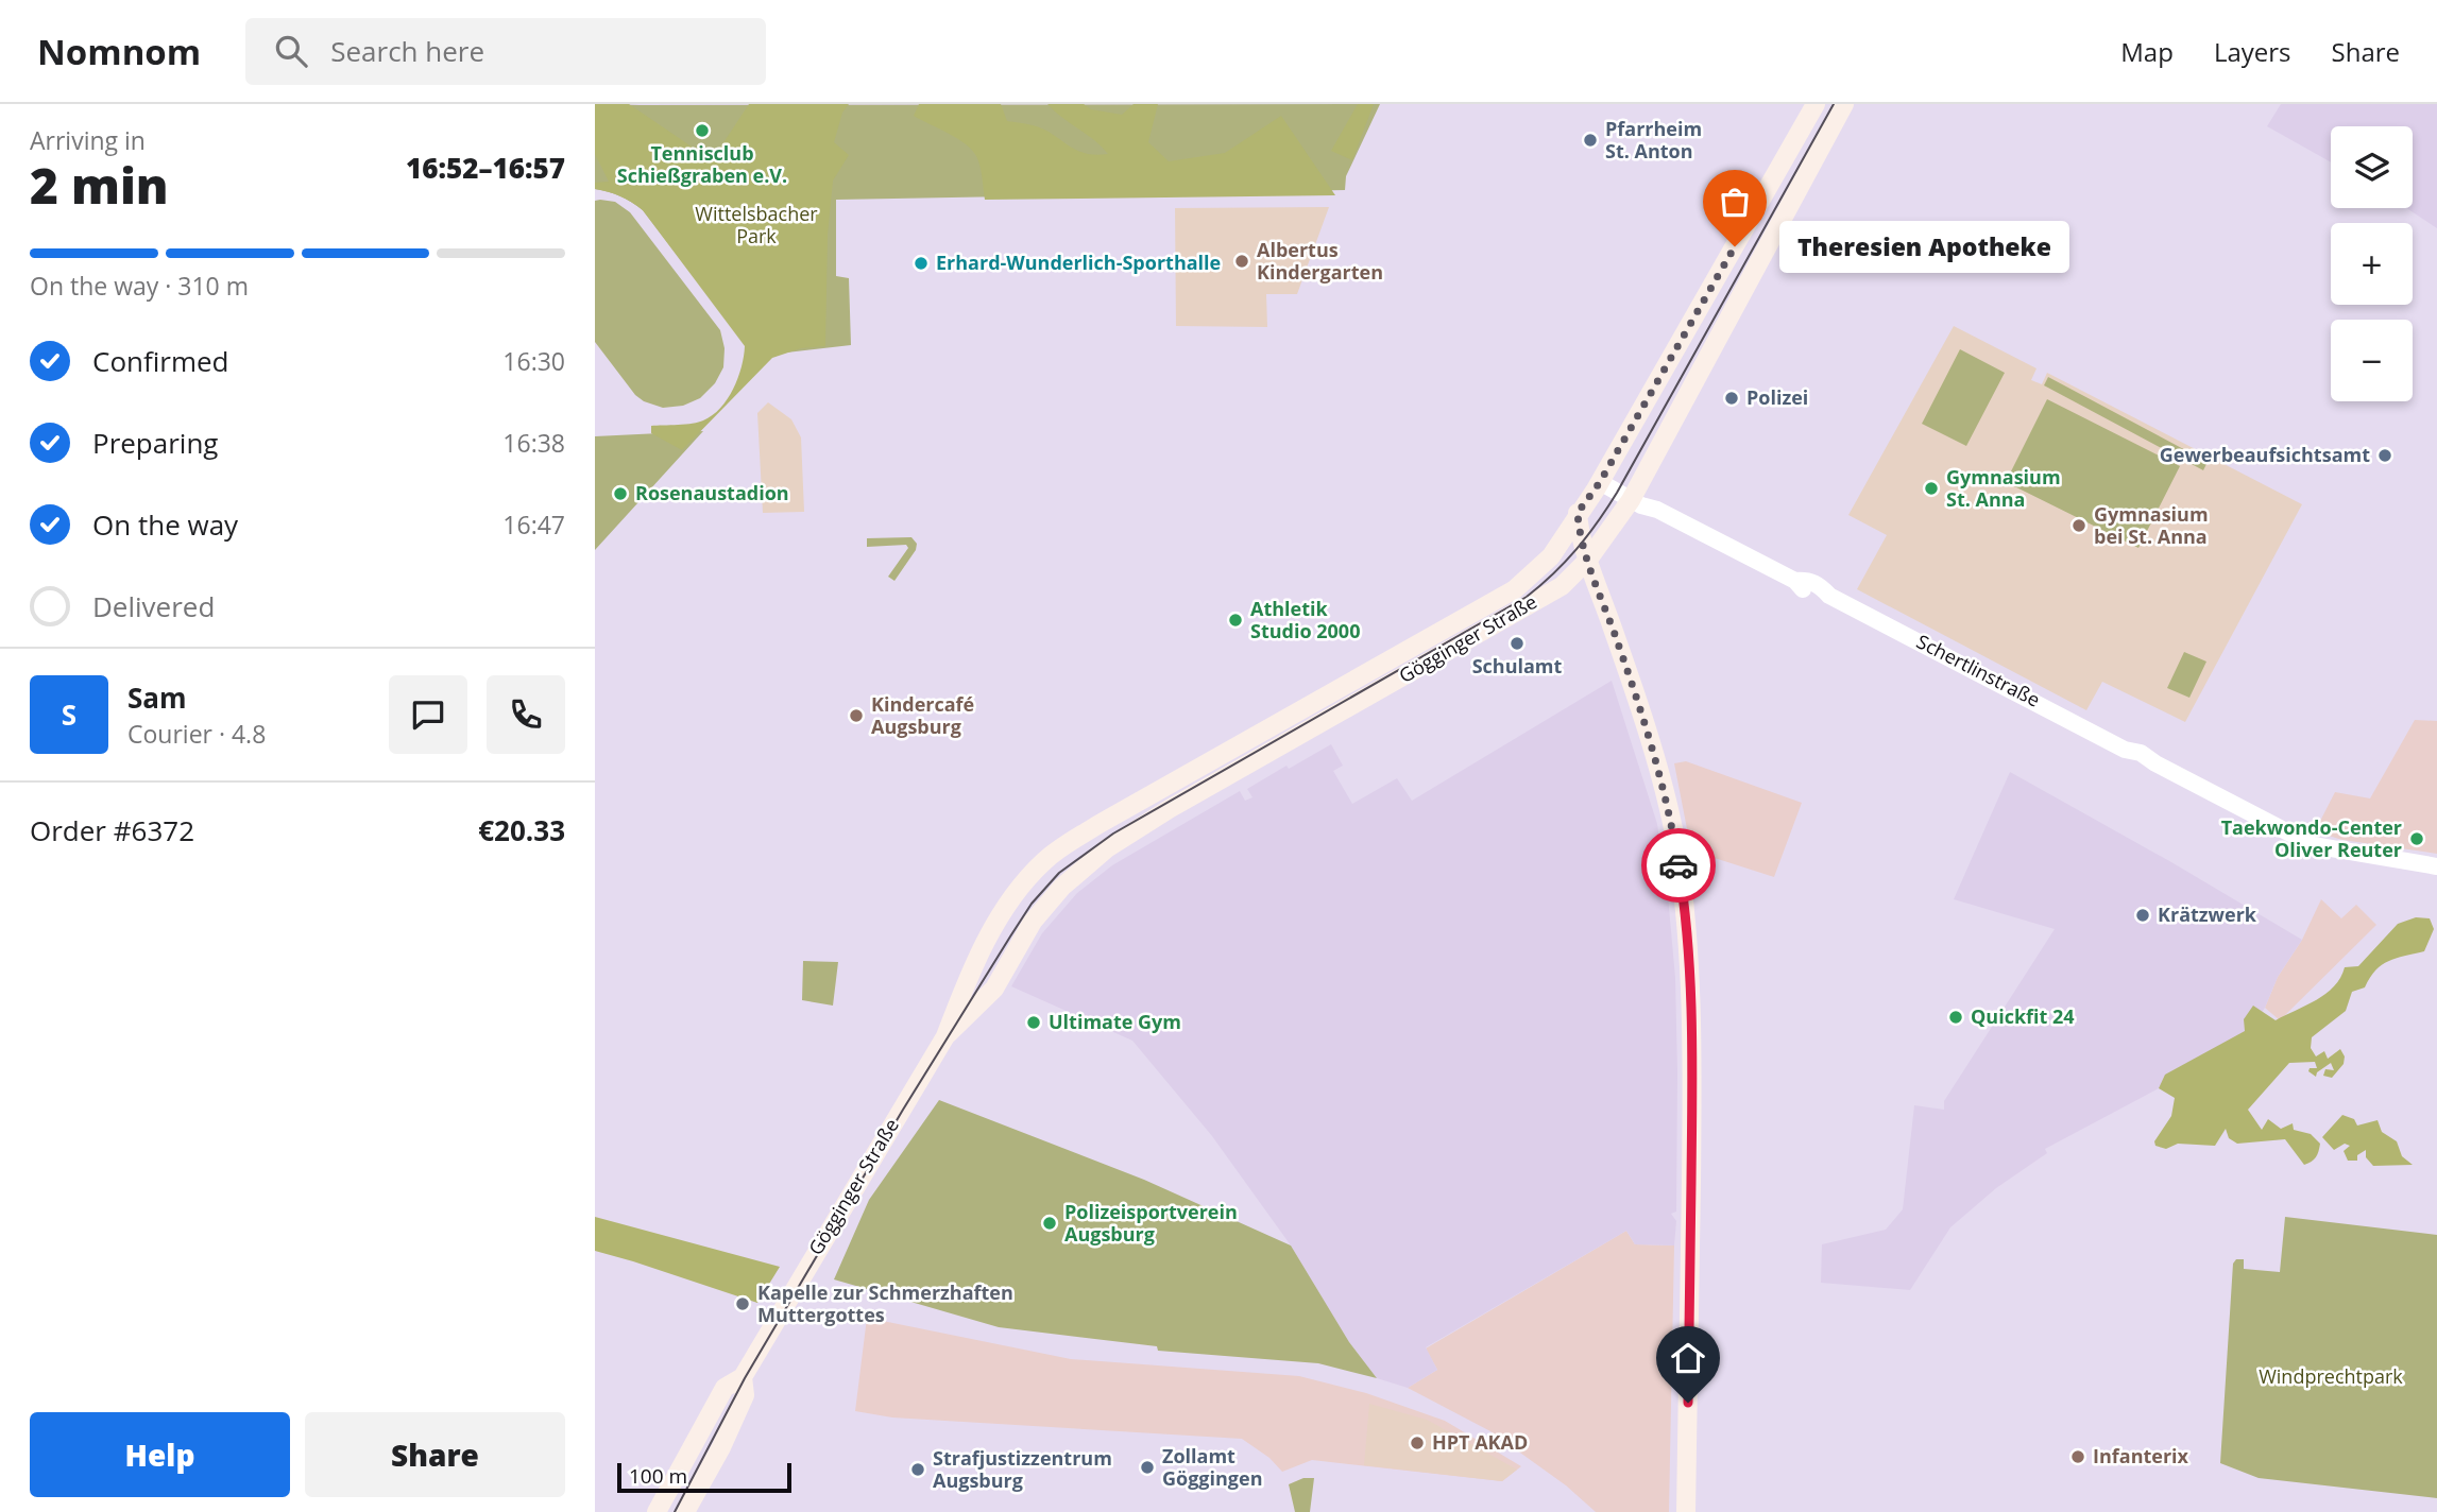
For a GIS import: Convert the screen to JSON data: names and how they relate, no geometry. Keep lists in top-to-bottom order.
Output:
{
  "streets": {
    "main road": ["Gögginger Straße"],
    "street": ["Schertlinstraße"]
  },
  "crossings": [
    ["Gögginger Straße", "Schertlinstraße"]
  ],
  "parks": ["Wittelsbacher Park", "Windprechtpark"],
  "places": [
    "Tennisclub Schießgraben e.V.",
    "Pfarrheim St. Anton",
    "Theresien Apotheke",
    "Albertus Kindergarten",
    "Erhard-Wunderlich-Sporthalle",
    "Polizei",
    "Gewerbeaufsichtsamt",
    "Gymnasium St. Anna",
    "Rosenaustadion",
    "Gymnasium bei St. Anna",
    "Athletik Studio 2000",
    "Schulamt",
    "Kindercafé Augsburg",
    "Taekwondo-Center Oliver Reuter",
    "Krätzwerk",
    "Quickfit 24",
    "Ultimate Gym",
    "Polizeisportverein Augsburg",
    "Kapelle zur Schmerzhaften Muttergottes",
    "HPT AKAD",
    "Infanterix",
    "Zollamt Göggingen",
    "Strafjustizzentrum Augsburg"
  ],
  "scale_bar": "100 m",
  "page": {
    "header": "Nomnom",
    "search": "Search here",
    "nav": ["Map", "Layers", "Share"],
    "heading": ["2 min", "Arriving in", "16:52–16:57"],
    "panel": [
      "Sam",
      "Courier · 4.8",
      "Order #6372",
      "€20.33"
    ],
    "map_buttons": ["+", "−"],
    "bubble": "Theresien Apotheke",
    "bar": "On the way · 310 m",
    "list": [
      ["Confirmed", "16:30"],
      ["Preparing", "16:38"],
      ["On the way", "16:47"],
      "Delivered"
    ],
    "round": "S",
    "buttons": ["Help", "Share"],
    "scale": "100 m"
  }
}
